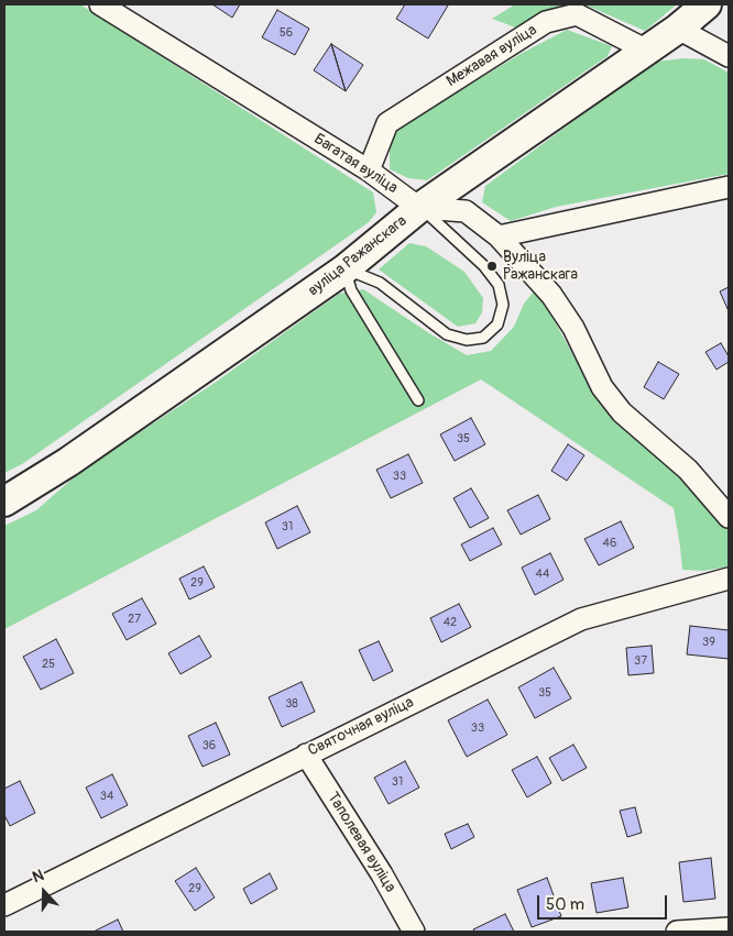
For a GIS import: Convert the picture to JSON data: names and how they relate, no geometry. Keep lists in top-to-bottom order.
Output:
{
  "streets": {
    "street": [
      "Межавая вуліца",
      "Багатая вуліца",
      "вуліца Ражанскага",
      "Святочная вуліца",
      "Таполевая вуліца"
    ]
  },
  "crossings": [
    ["Межавая вуліца", "Багатая вуліца"],
    ["Межавая вуліца", "вуліца Ражанскага"],
    ["Багатая вуліца", "вуліца Ражанскага"],
    ["Святочная вуліца", "Таполевая вуліца"]
  ],
  "places": ["Вуліца Ражанскага"],
  "house_numbers": [
    "56",
    "35",
    "33",
    "31",
    "46",
    "44",
    "29",
    "27",
    "42",
    "39",
    "37",
    "25",
    "35",
    "38",
    "33",
    "36",
    "31",
    "34",
    "29"
  ],
  "scale_bar": "50 m",
  "north": "top"
}
